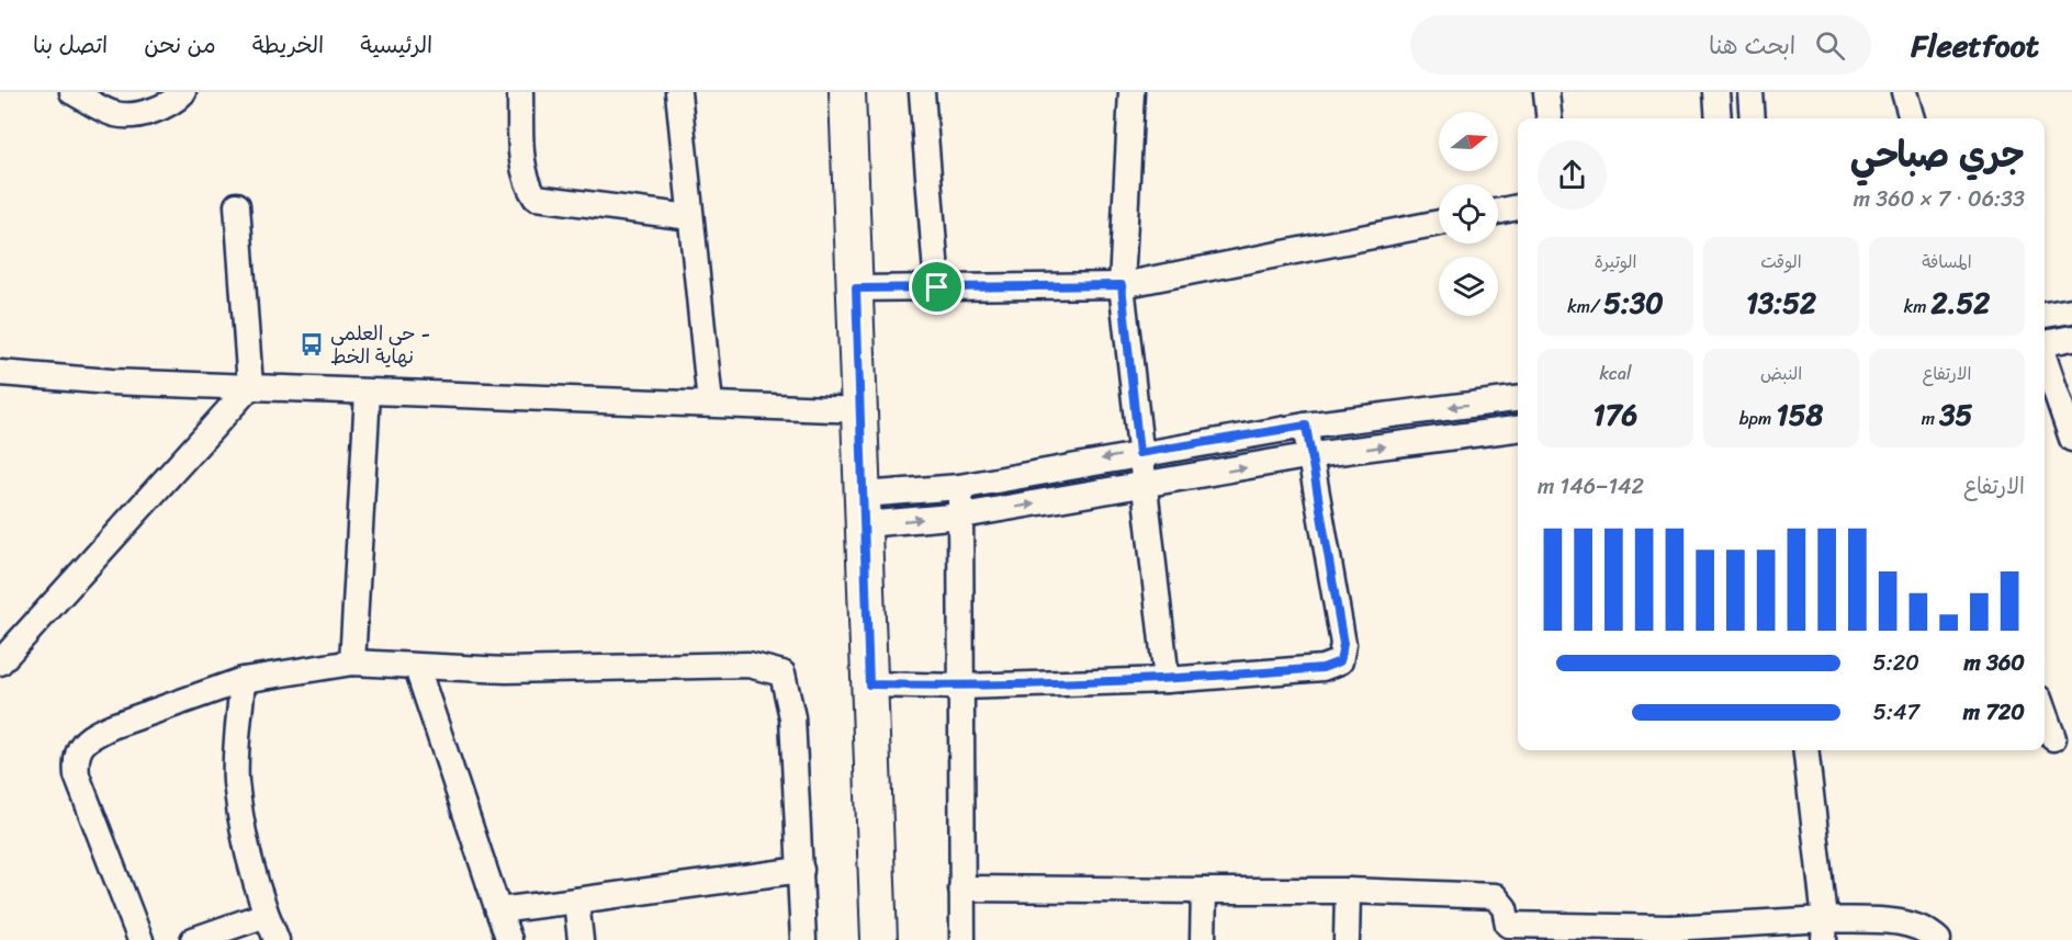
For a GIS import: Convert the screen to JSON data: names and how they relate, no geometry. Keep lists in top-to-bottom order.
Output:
{
  "places": {
    "bus stop": ["حي العلمي - نهاية الخط"]
  },
  "north": "right",
  "page": {
    "header": "Fleetfoot",
    "search": "ابحث هنا",
    "nav": [
      "الرئيسية",
      "الخريطة",
      "من نحن",
      "اتصل بنا"
    ],
    "heading": ["جري صباحي", "06:33 · 7 × 360 m"],
    "stats": [
      ["المسافة", "2.52 km"],
      ["الوقت", "13:52"],
      ["الوتيرة", "5:30 /km"],
      ["الارتفاع", "35 m"],
      ["النبض", "158 bpm"],
      ["kcal", "176"]
    ],
    "chart": ["الارتفاع", "142–146 m"],
    "list": [
      {
        "name": "360 m",
        "note": "5:20"
      },
      {
        "name": "720 m",
        "note": "5:47"
      }
    ]
  }
}
